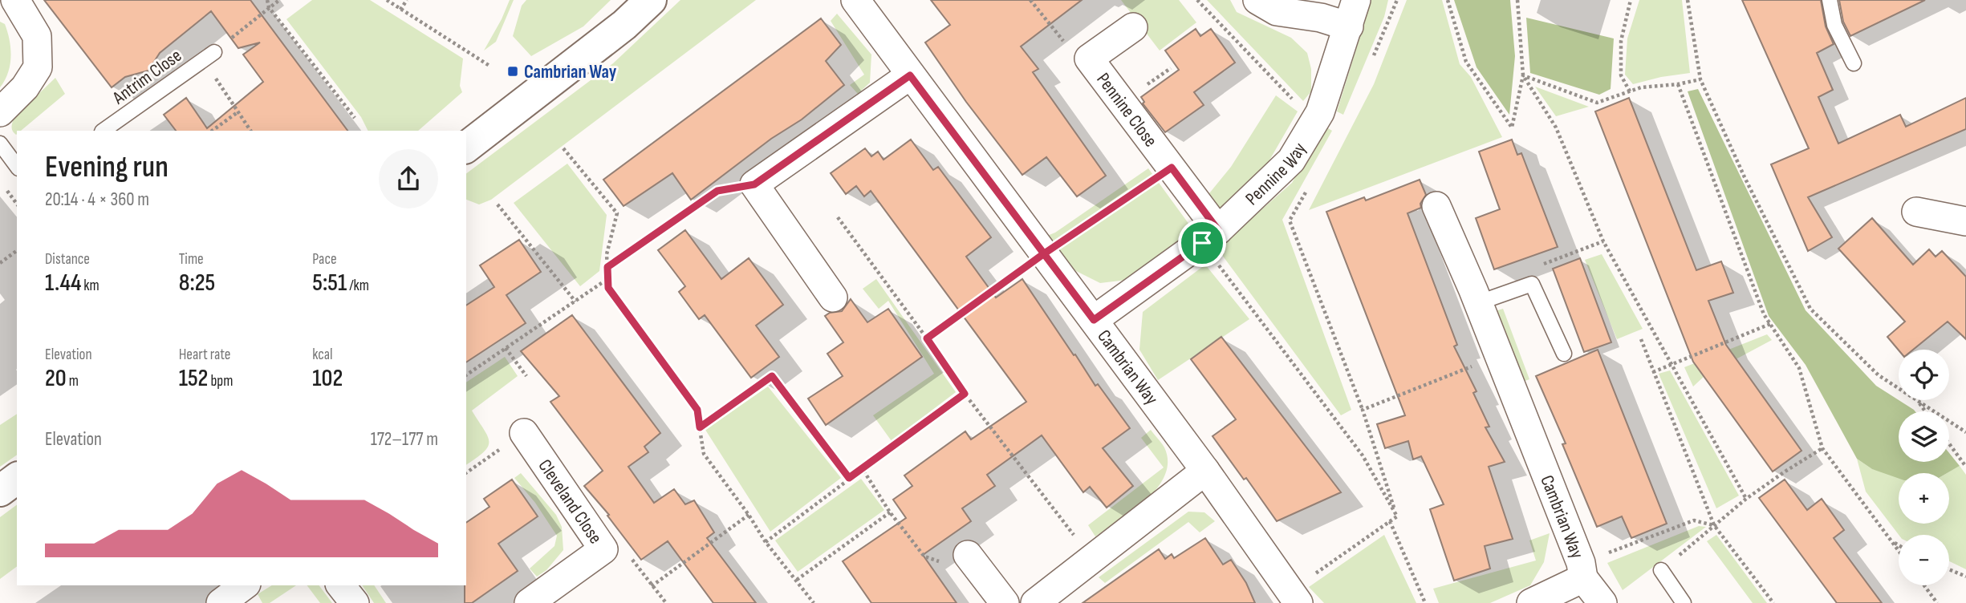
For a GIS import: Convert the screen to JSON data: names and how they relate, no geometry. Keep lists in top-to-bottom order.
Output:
{
  "streets": {
    "street": [
      "Pennine Close",
      "Pennine Way",
      "Cambrian Way",
      "Cleveland Close"
    ],
    "lane": ["Antrim Close"]
  },
  "crossings": [
    ["Pennine Close", "Pennine Way"],
    ["Pennine Way", "Cambrian Way"]
  ],
  "places": {
    "transit": ["Cambrian Way"]
  },
  "page": {
    "heading": ["Evening run", "20:14 · 4 × 360 m"],
    "stats": [
      ["Distance", "1.44 km"],
      ["Time", "8:25"],
      ["Pace", "5:51 /km"],
      ["Elevation", "20 m"],
      ["Heart rate", "152 bpm"],
      ["kcal", "102"]
    ],
    "map_buttons": ["+", "−"],
    "chart": ["Elevation", "172–177 m"]
  }
}
